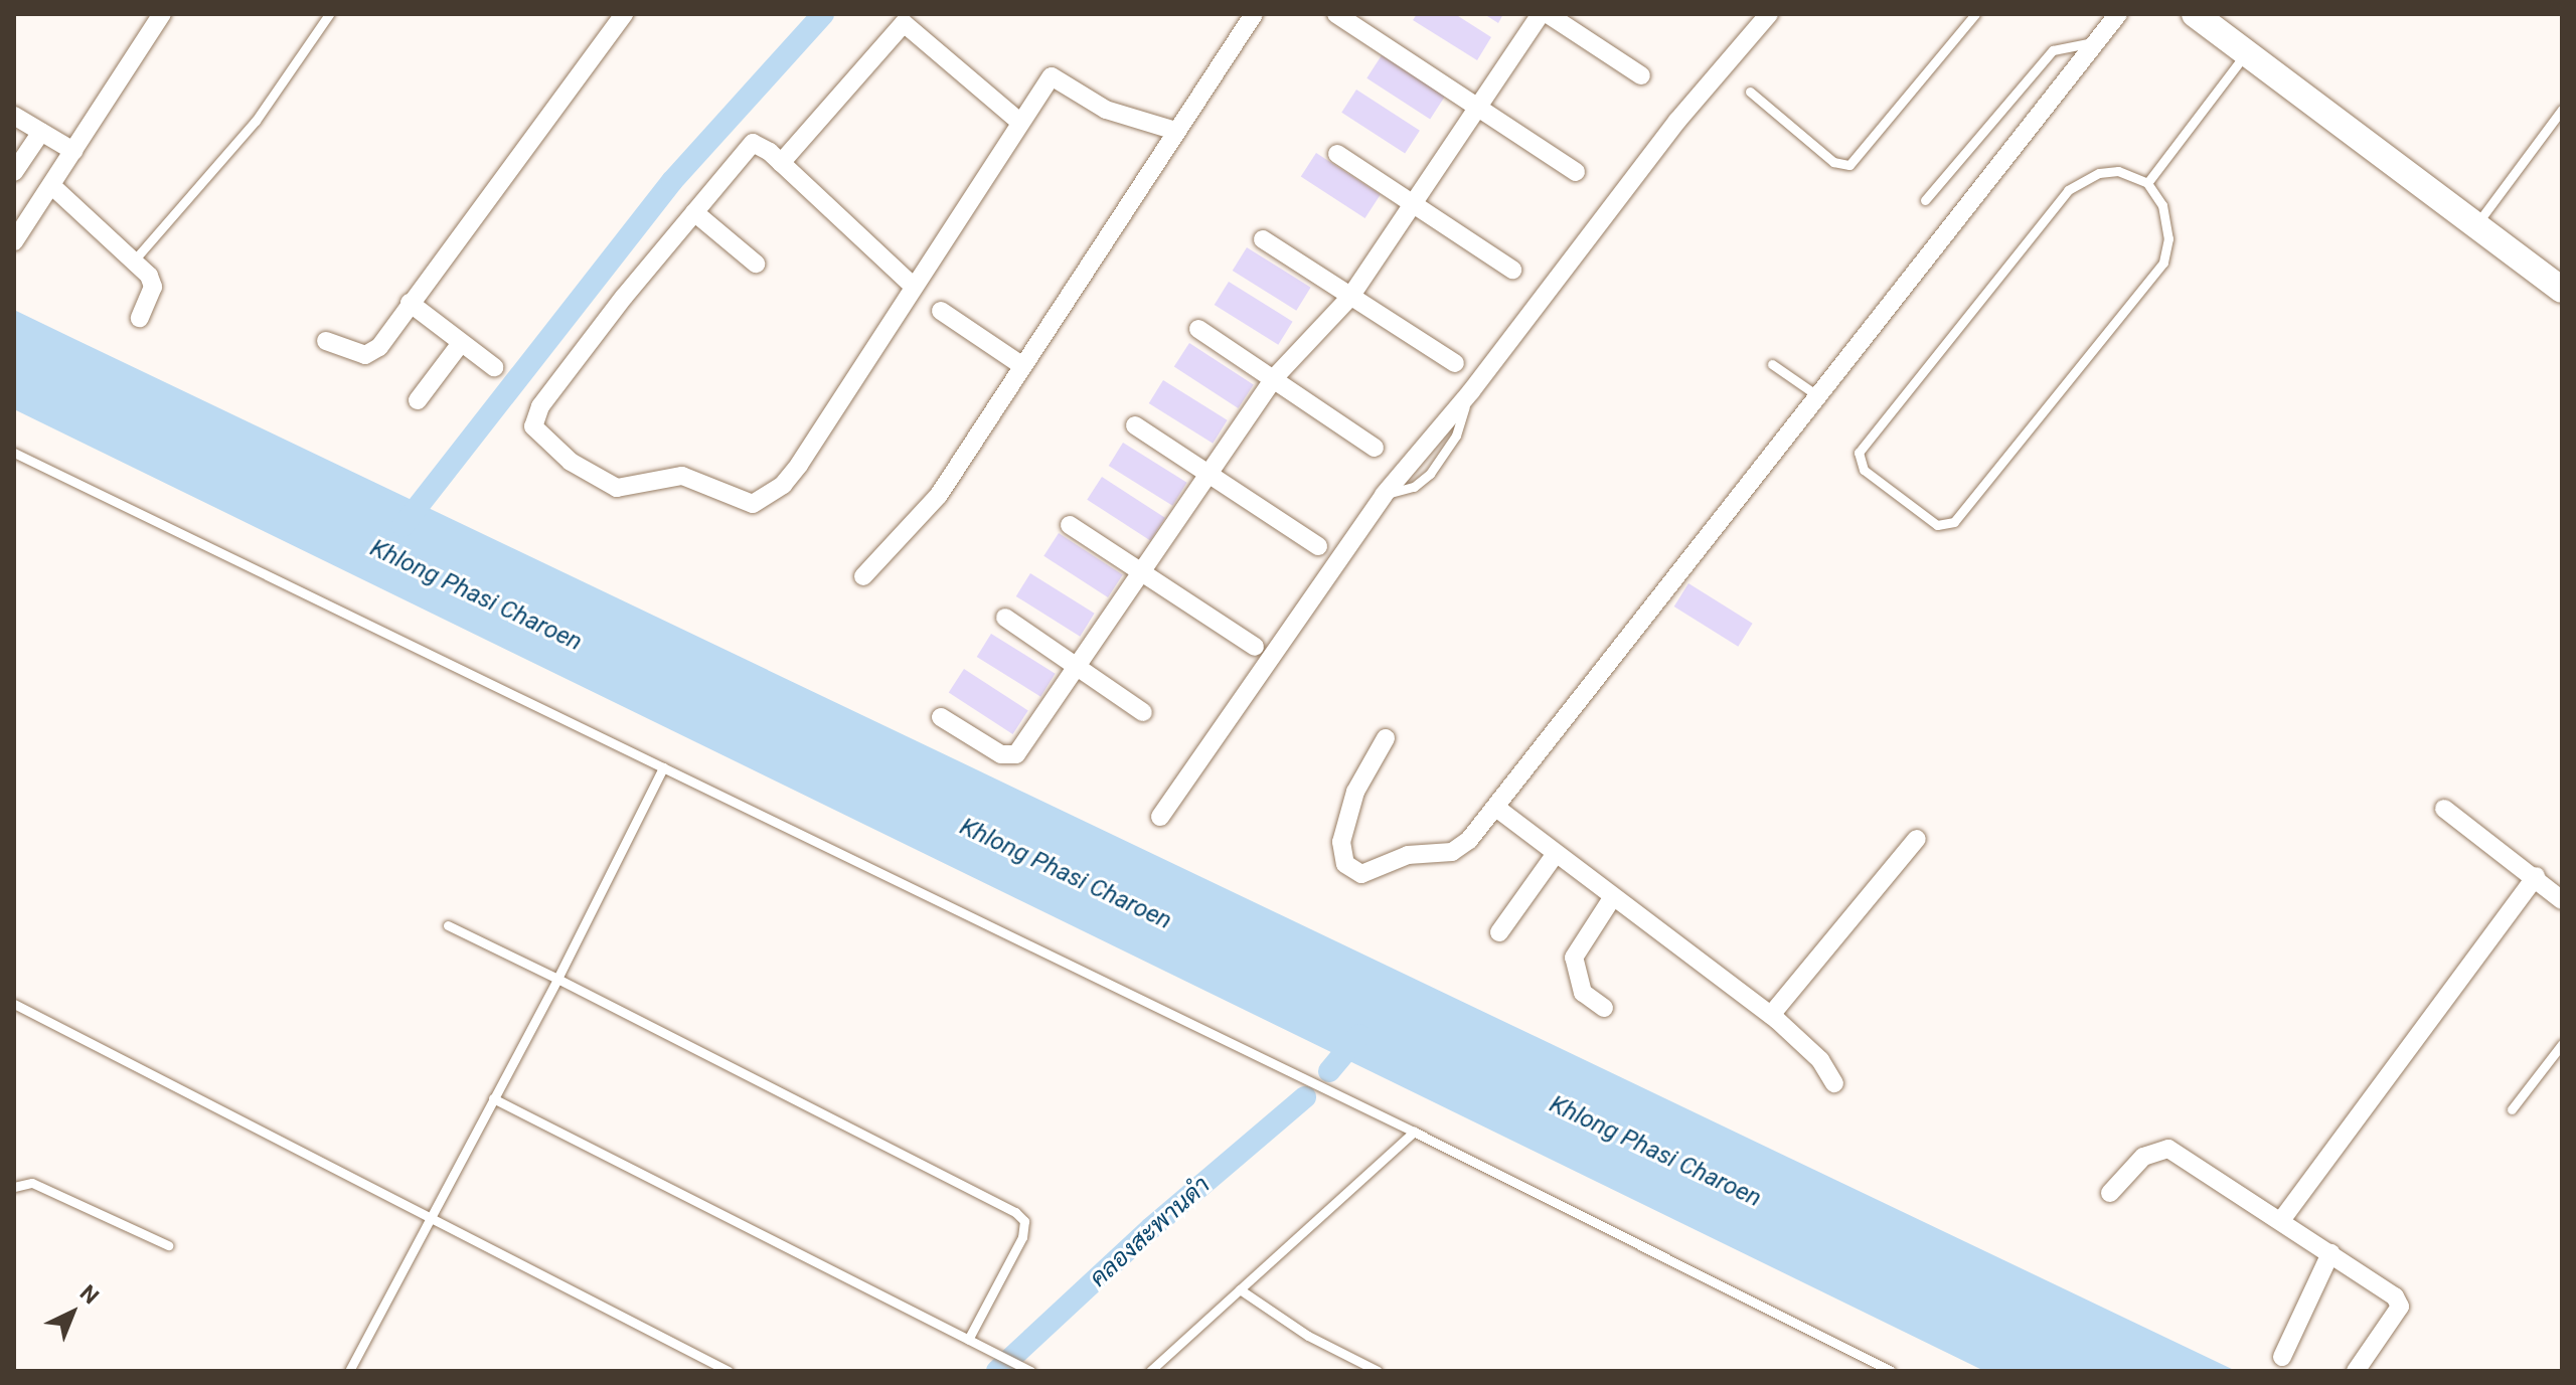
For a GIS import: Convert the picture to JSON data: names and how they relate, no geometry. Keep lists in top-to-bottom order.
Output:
{
  "water": ["Khlong Phasi Charoen", "คลองสะพานดำ"],
  "north": "top right"
}
